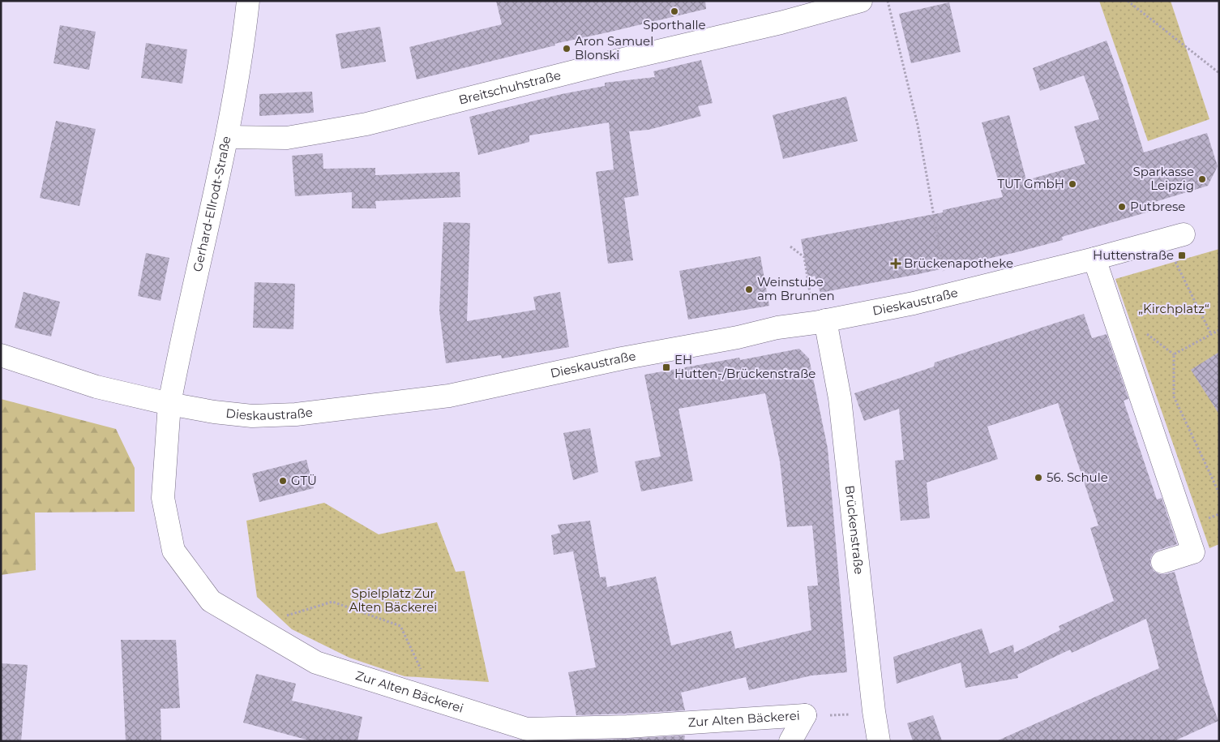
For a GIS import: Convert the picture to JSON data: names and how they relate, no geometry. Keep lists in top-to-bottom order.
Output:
{
  "streets": {
    "main road": [
      "Breitschuhstraße",
      "Gerhard-Ellrodt-Straße",
      "Dieskaustraße",
      "Brückenstraße",
      "Zur Alten Bäckerei"
    ]
  },
  "crossings": [
    ["Breitschuhstraße", "Gerhard-Ellrodt-Straße"],
    ["Gerhard-Ellrodt-Straße", "Dieskaustraße"],
    ["Gerhard-Ellrodt-Straße", "Zur Alten Bäckerei"],
    ["Dieskaustraße", "Brückenstraße"],
    ["Dieskaustraße", "Zur Alten Bäckerei"]
  ],
  "parks": ["„Kirchplatz“", "Spielplatz Zur Alten Bäckerei"],
  "places": {
    "other": [
      "Sporthalle",
      "Aron Samuel Blonski",
      "Sparkasse Leipzig",
      "TUT GmbH",
      "Putbrese",
      "Weinstube am Brunnen",
      "56. Schule",
      "GTÜ"
    ],
    "transit": ["Huttenstraße", "EH Hutten-/Brückenstraße"],
    "health": ["Brückenapotheke"]
  }
}
